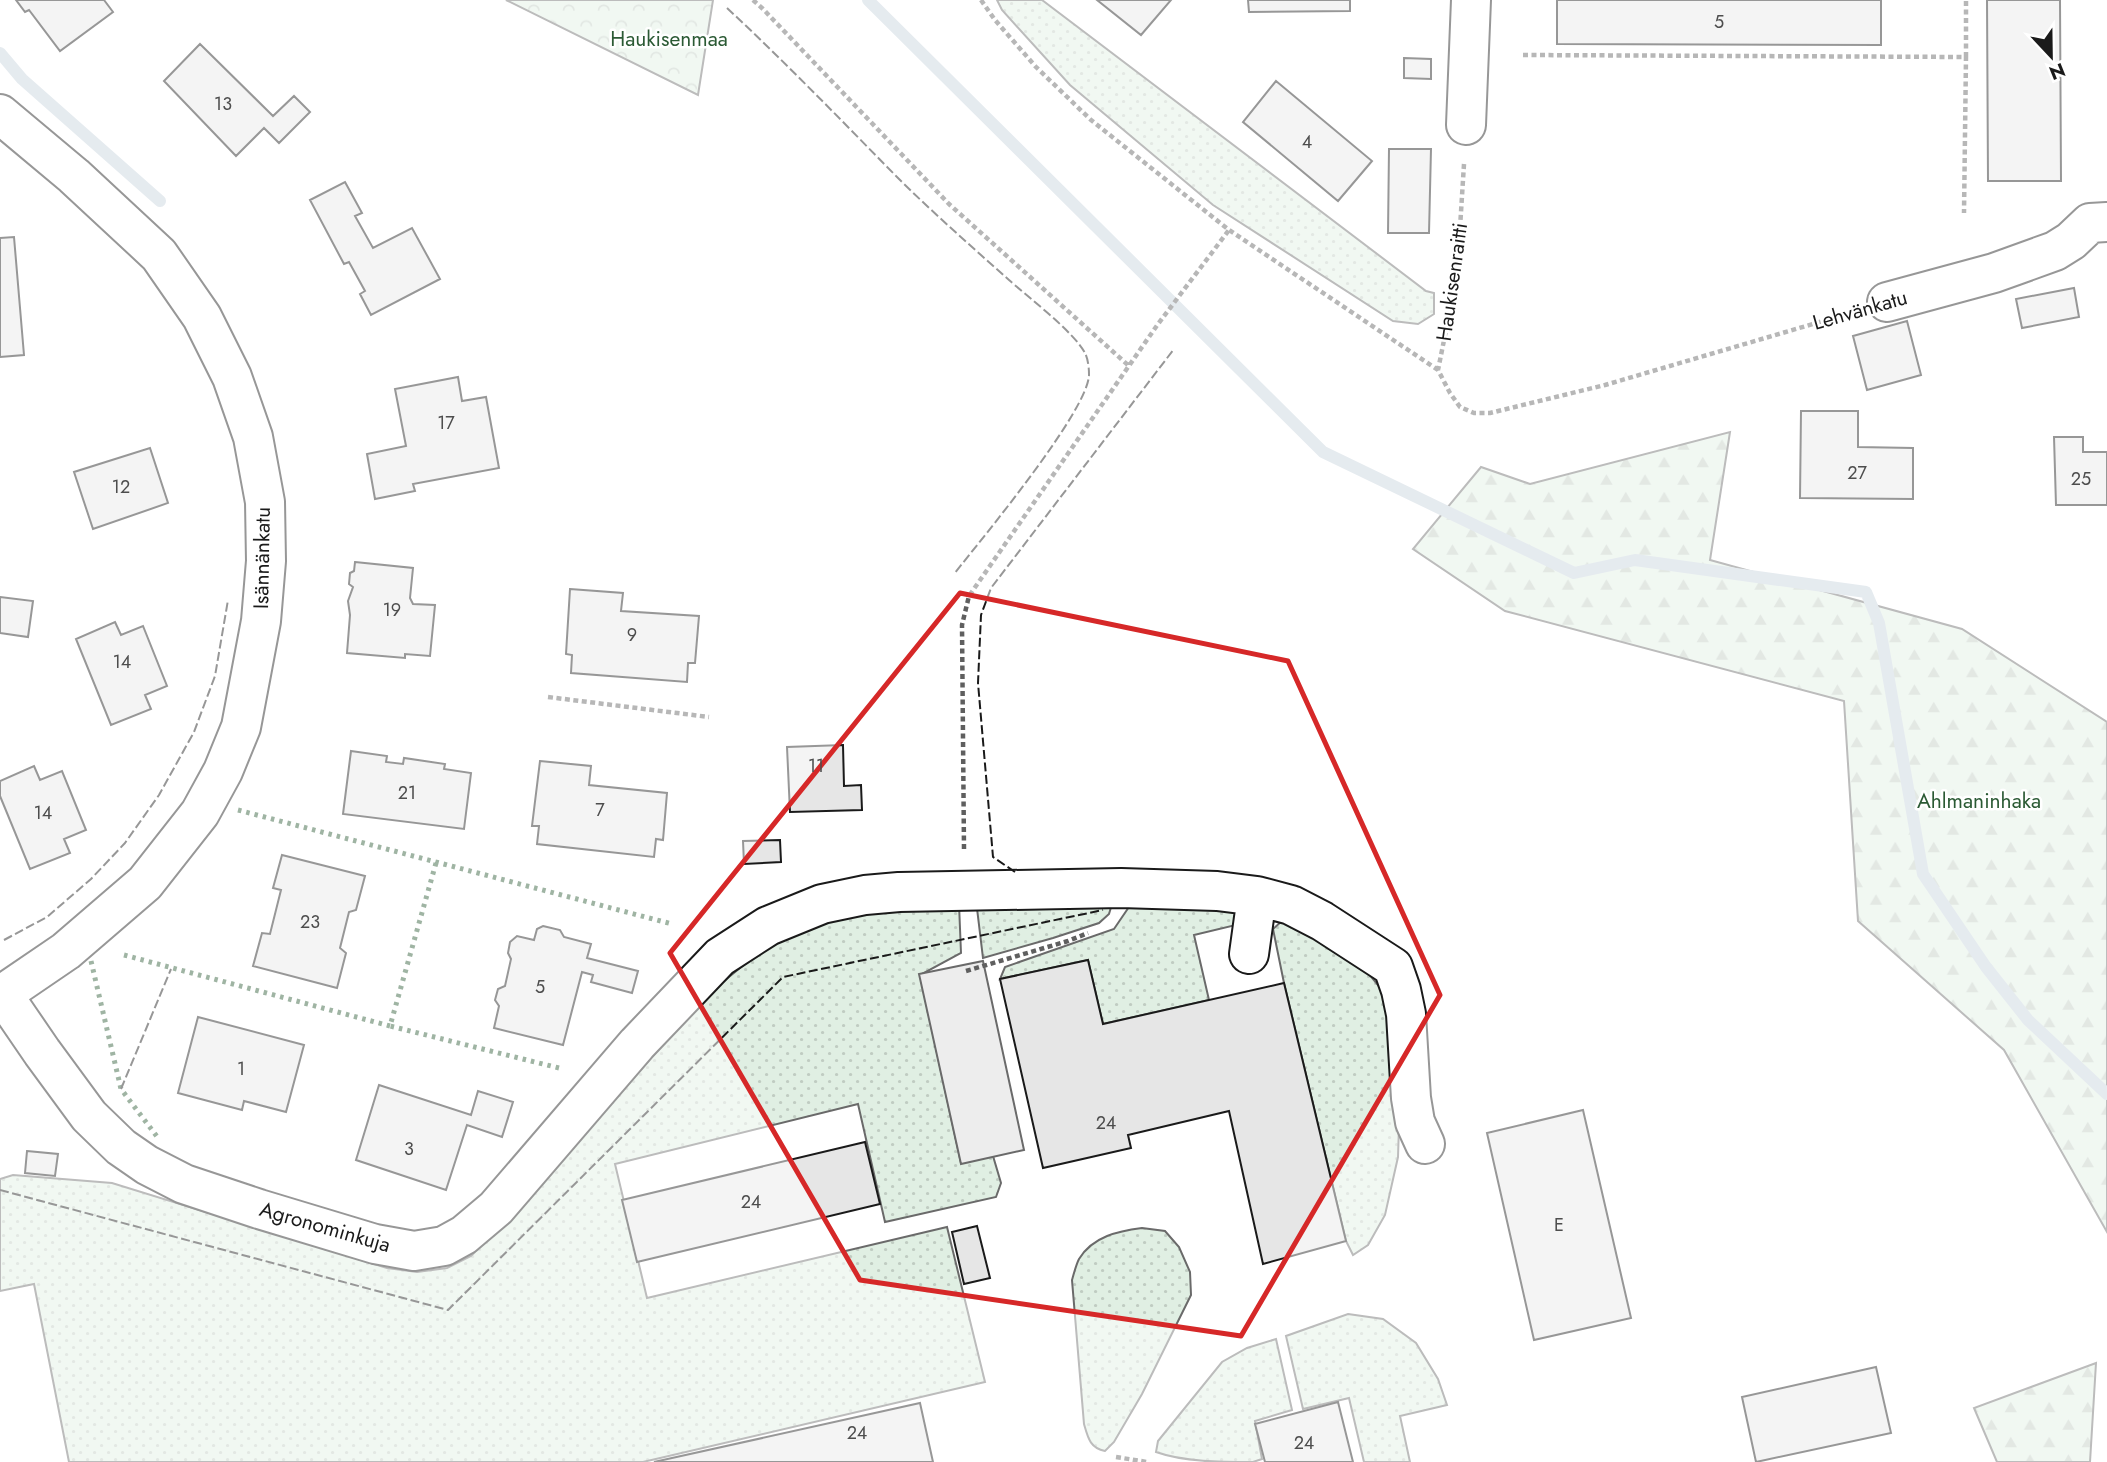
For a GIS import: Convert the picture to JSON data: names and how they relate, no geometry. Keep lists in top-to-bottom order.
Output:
{
  "streets": {
    "street": ["Lehvänkatu", "Isännänkatu", "Agronominkuja"],
    "path": ["Haukisenraitti"]
  },
  "crossings": [
    ["Haukisenraitti", "Lehvänkatu"],
    ["Isännänkatu", "Agronominkuja"]
  ],
  "parks": ["Haukisenmaa", "Ahlmaninhaka"],
  "house_numbers": [
    "5",
    "13",
    "4",
    "17",
    "27",
    "25",
    "12",
    "19",
    "9",
    "14",
    "11",
    "21",
    "7",
    "14",
    "23",
    "5",
    "1",
    "24",
    "3",
    "24",
    "E",
    "24",
    "24"
  ],
  "north": "bottom"
}
